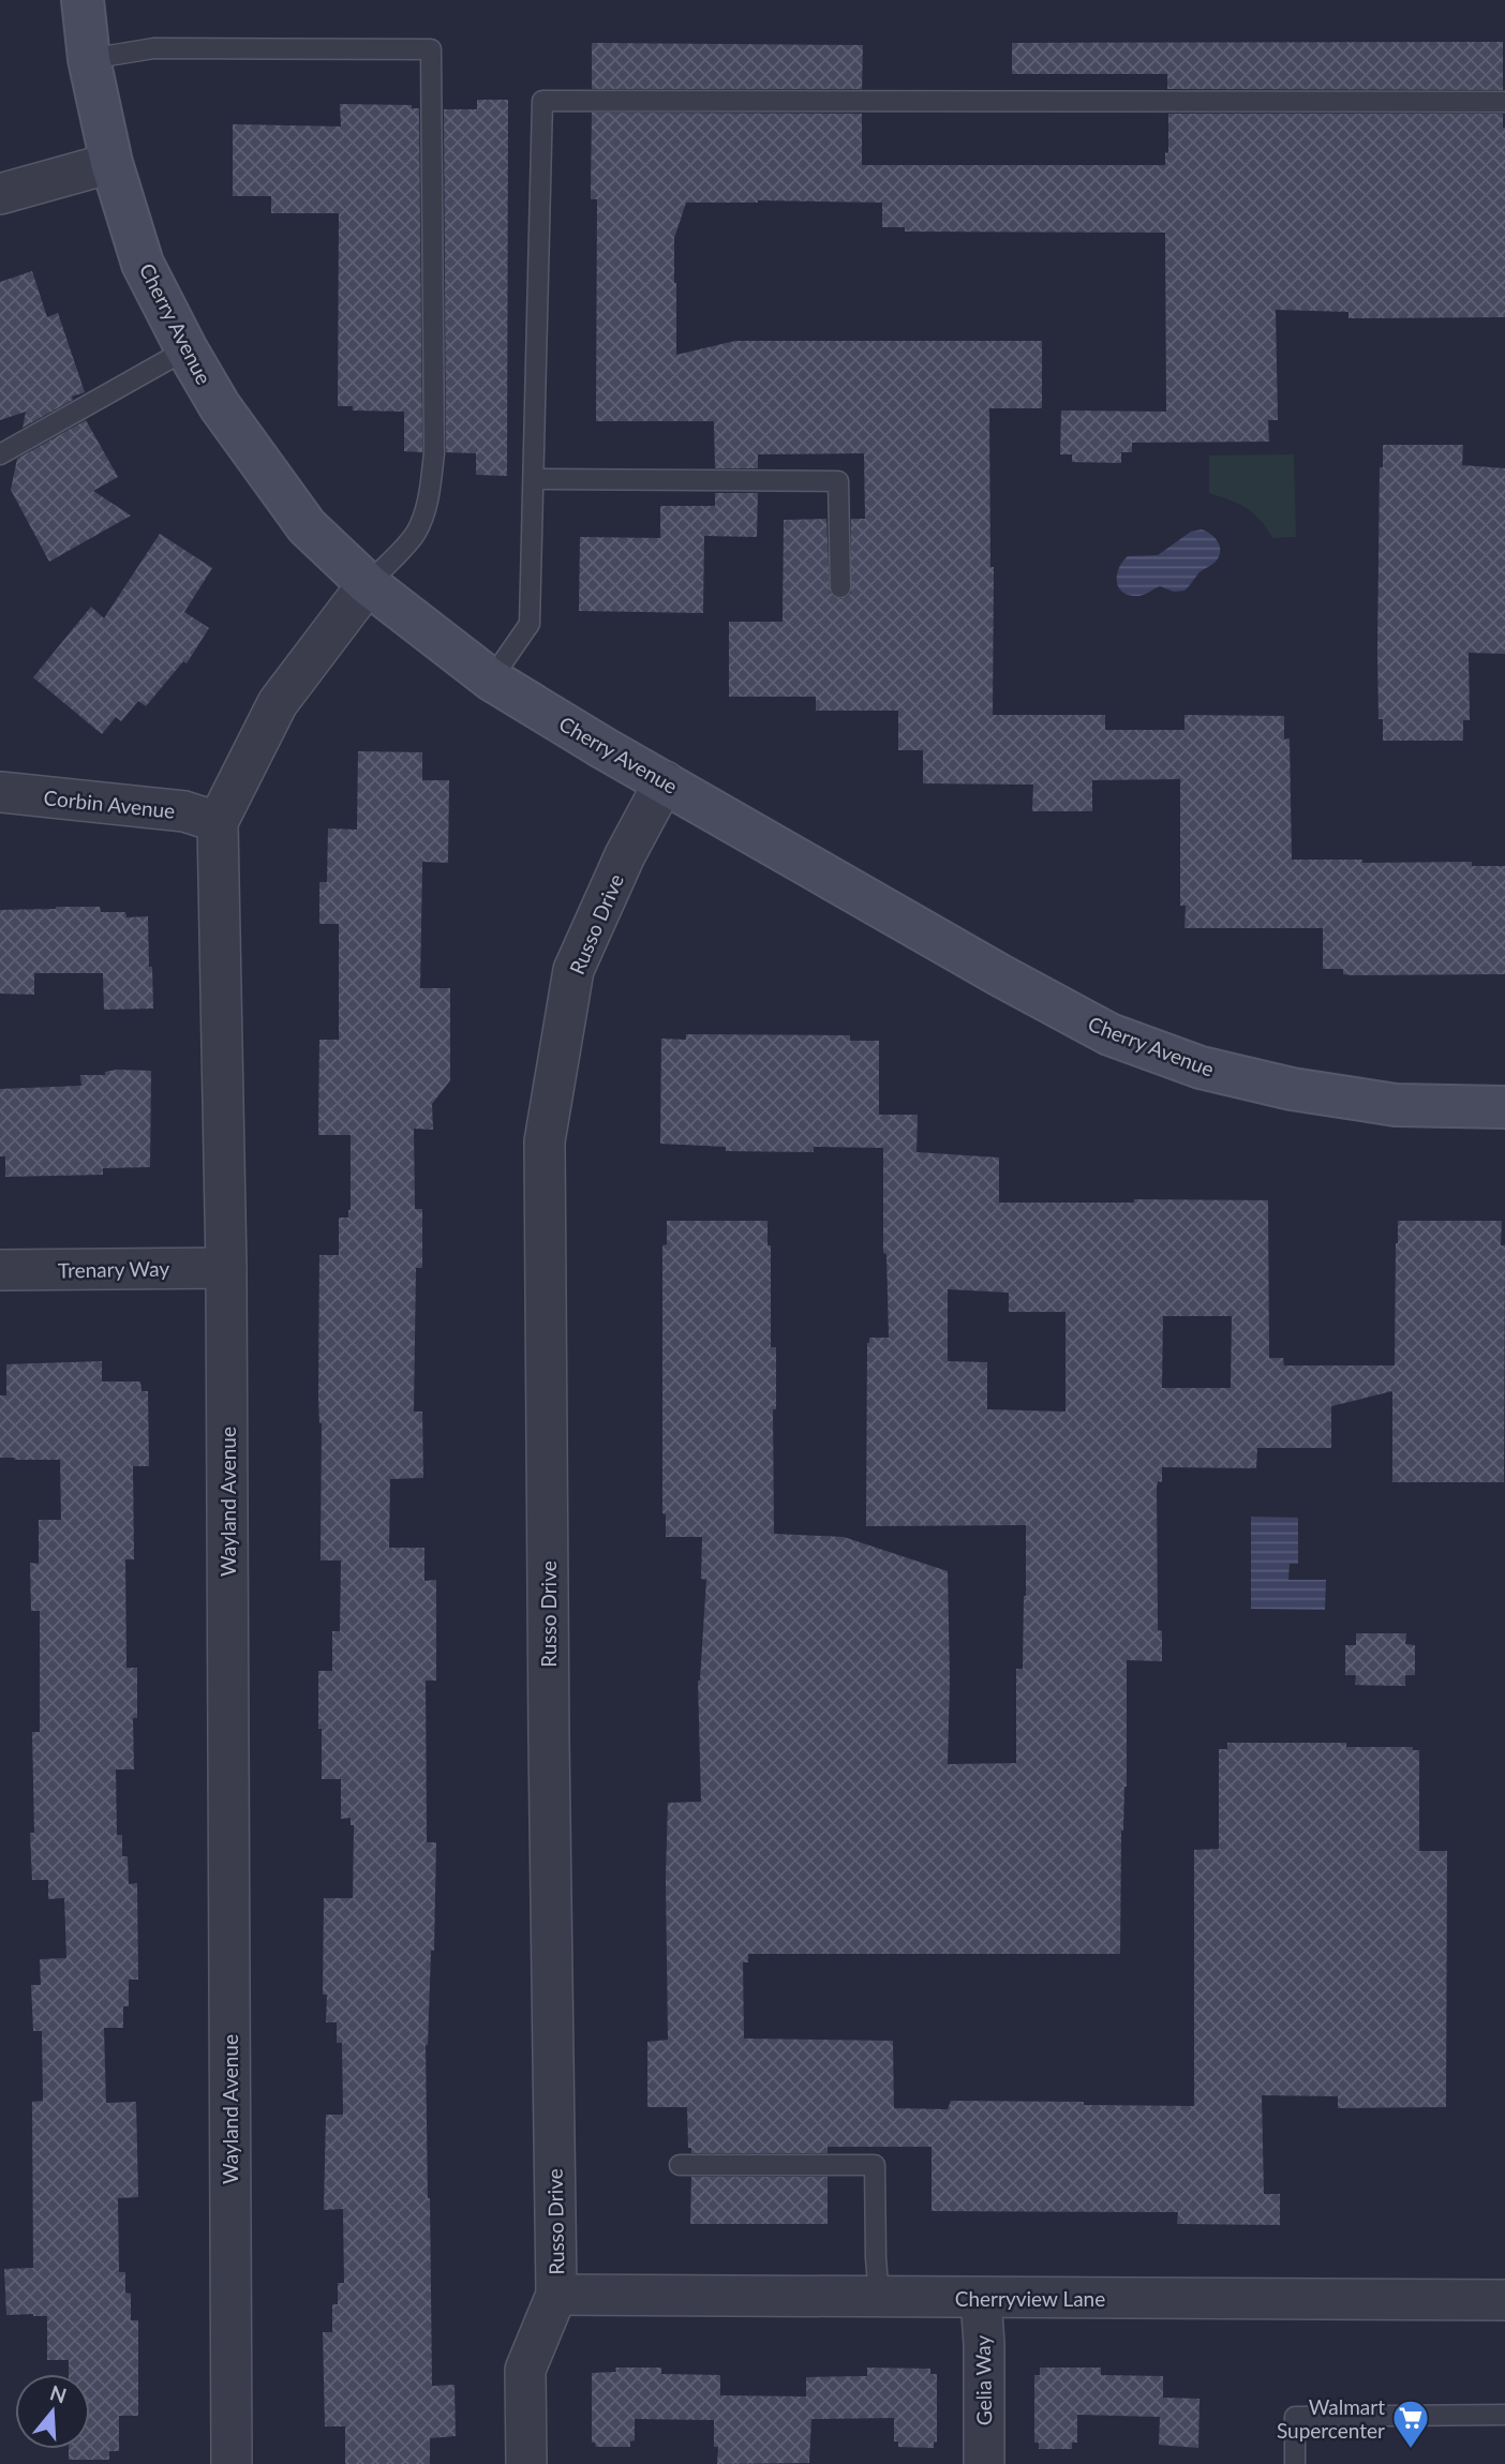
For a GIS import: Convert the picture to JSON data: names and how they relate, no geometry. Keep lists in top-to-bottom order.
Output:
{
  "streets": {
    "street": [
      "Cherry Avenue",
      "Corbin Avenue",
      "Russo Drive",
      "Trenary Way",
      "Wayland Avenue",
      "Cherryview Lane",
      "Gelia Way"
    ]
  },
  "crossings": [
    ["Cherry Avenue", "Russo Drive"],
    ["Cherry Avenue", "Wayland Avenue"],
    ["Corbin Avenue", "Wayland Avenue"],
    ["Russo Drive", "Cherryview Lane"],
    ["Trenary Way", "Wayland Avenue"],
    ["Cherryview Lane", "Gelia Way"]
  ],
  "places": {
    "supermarket": ["Walmart Supercenter"]
  },
  "north": "top"
}
